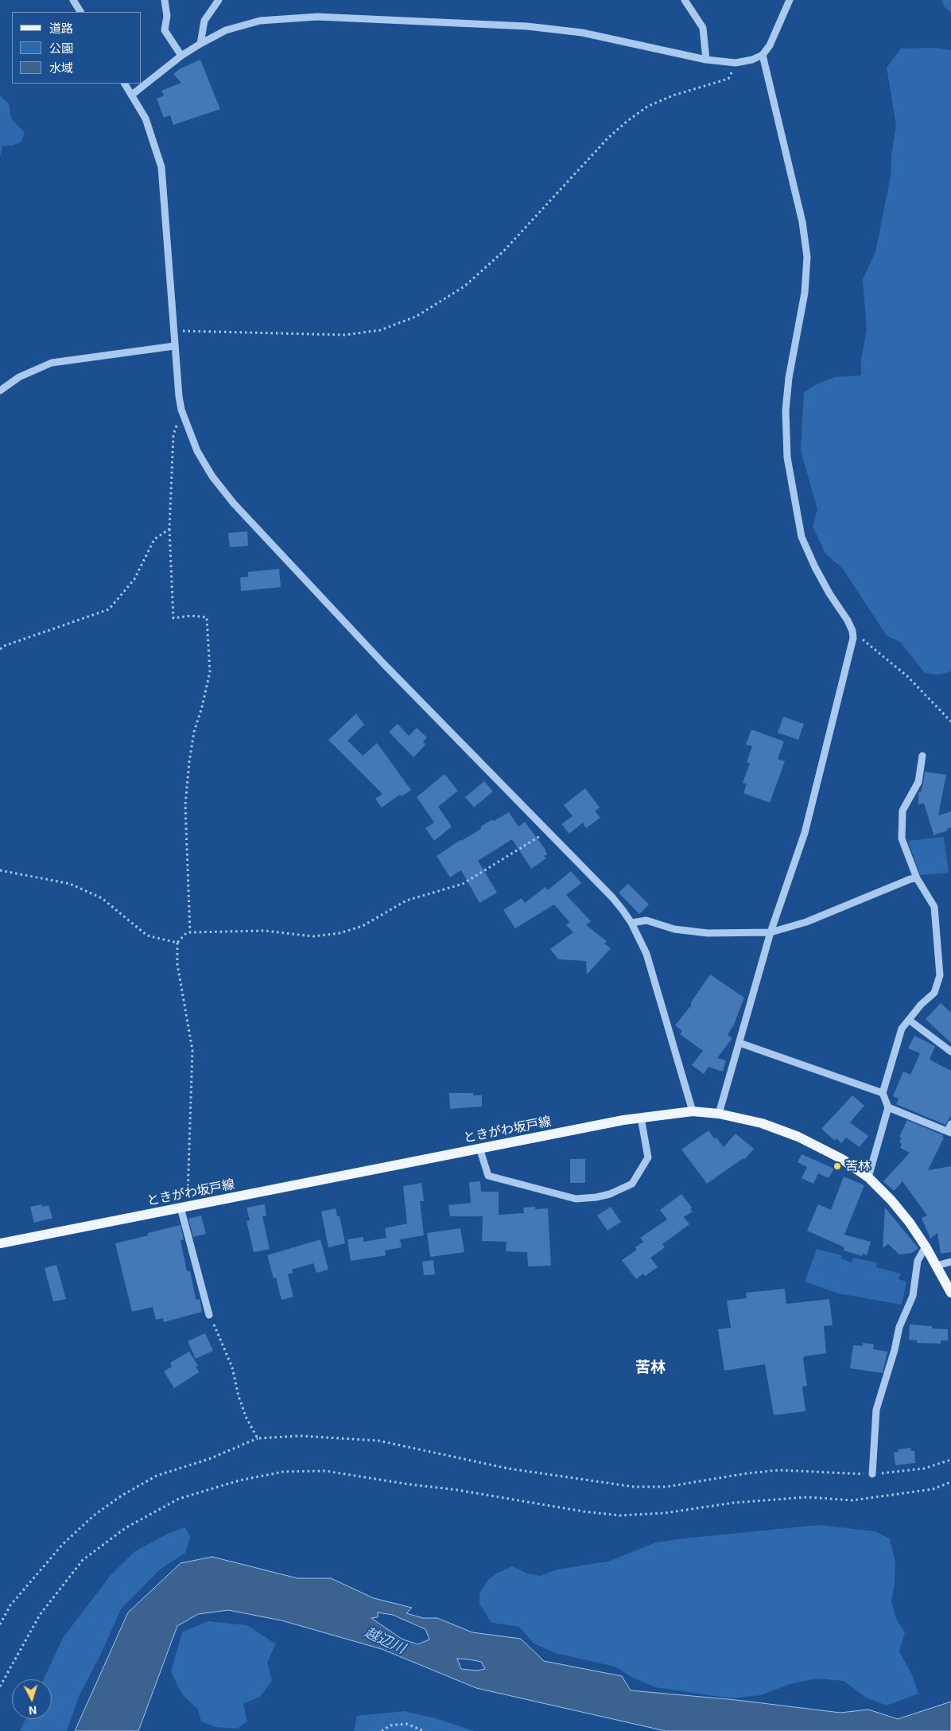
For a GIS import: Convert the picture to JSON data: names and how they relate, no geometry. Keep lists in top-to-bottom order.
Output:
{
  "streets": {
    "main road": ["ときがわ坂戸線"]
  },
  "districts": ["苦林"],
  "water": ["越辺川"],
  "places": ["苦林"],
  "legend": ["道路", "公園", "水域"],
  "north": "bottom"
}
